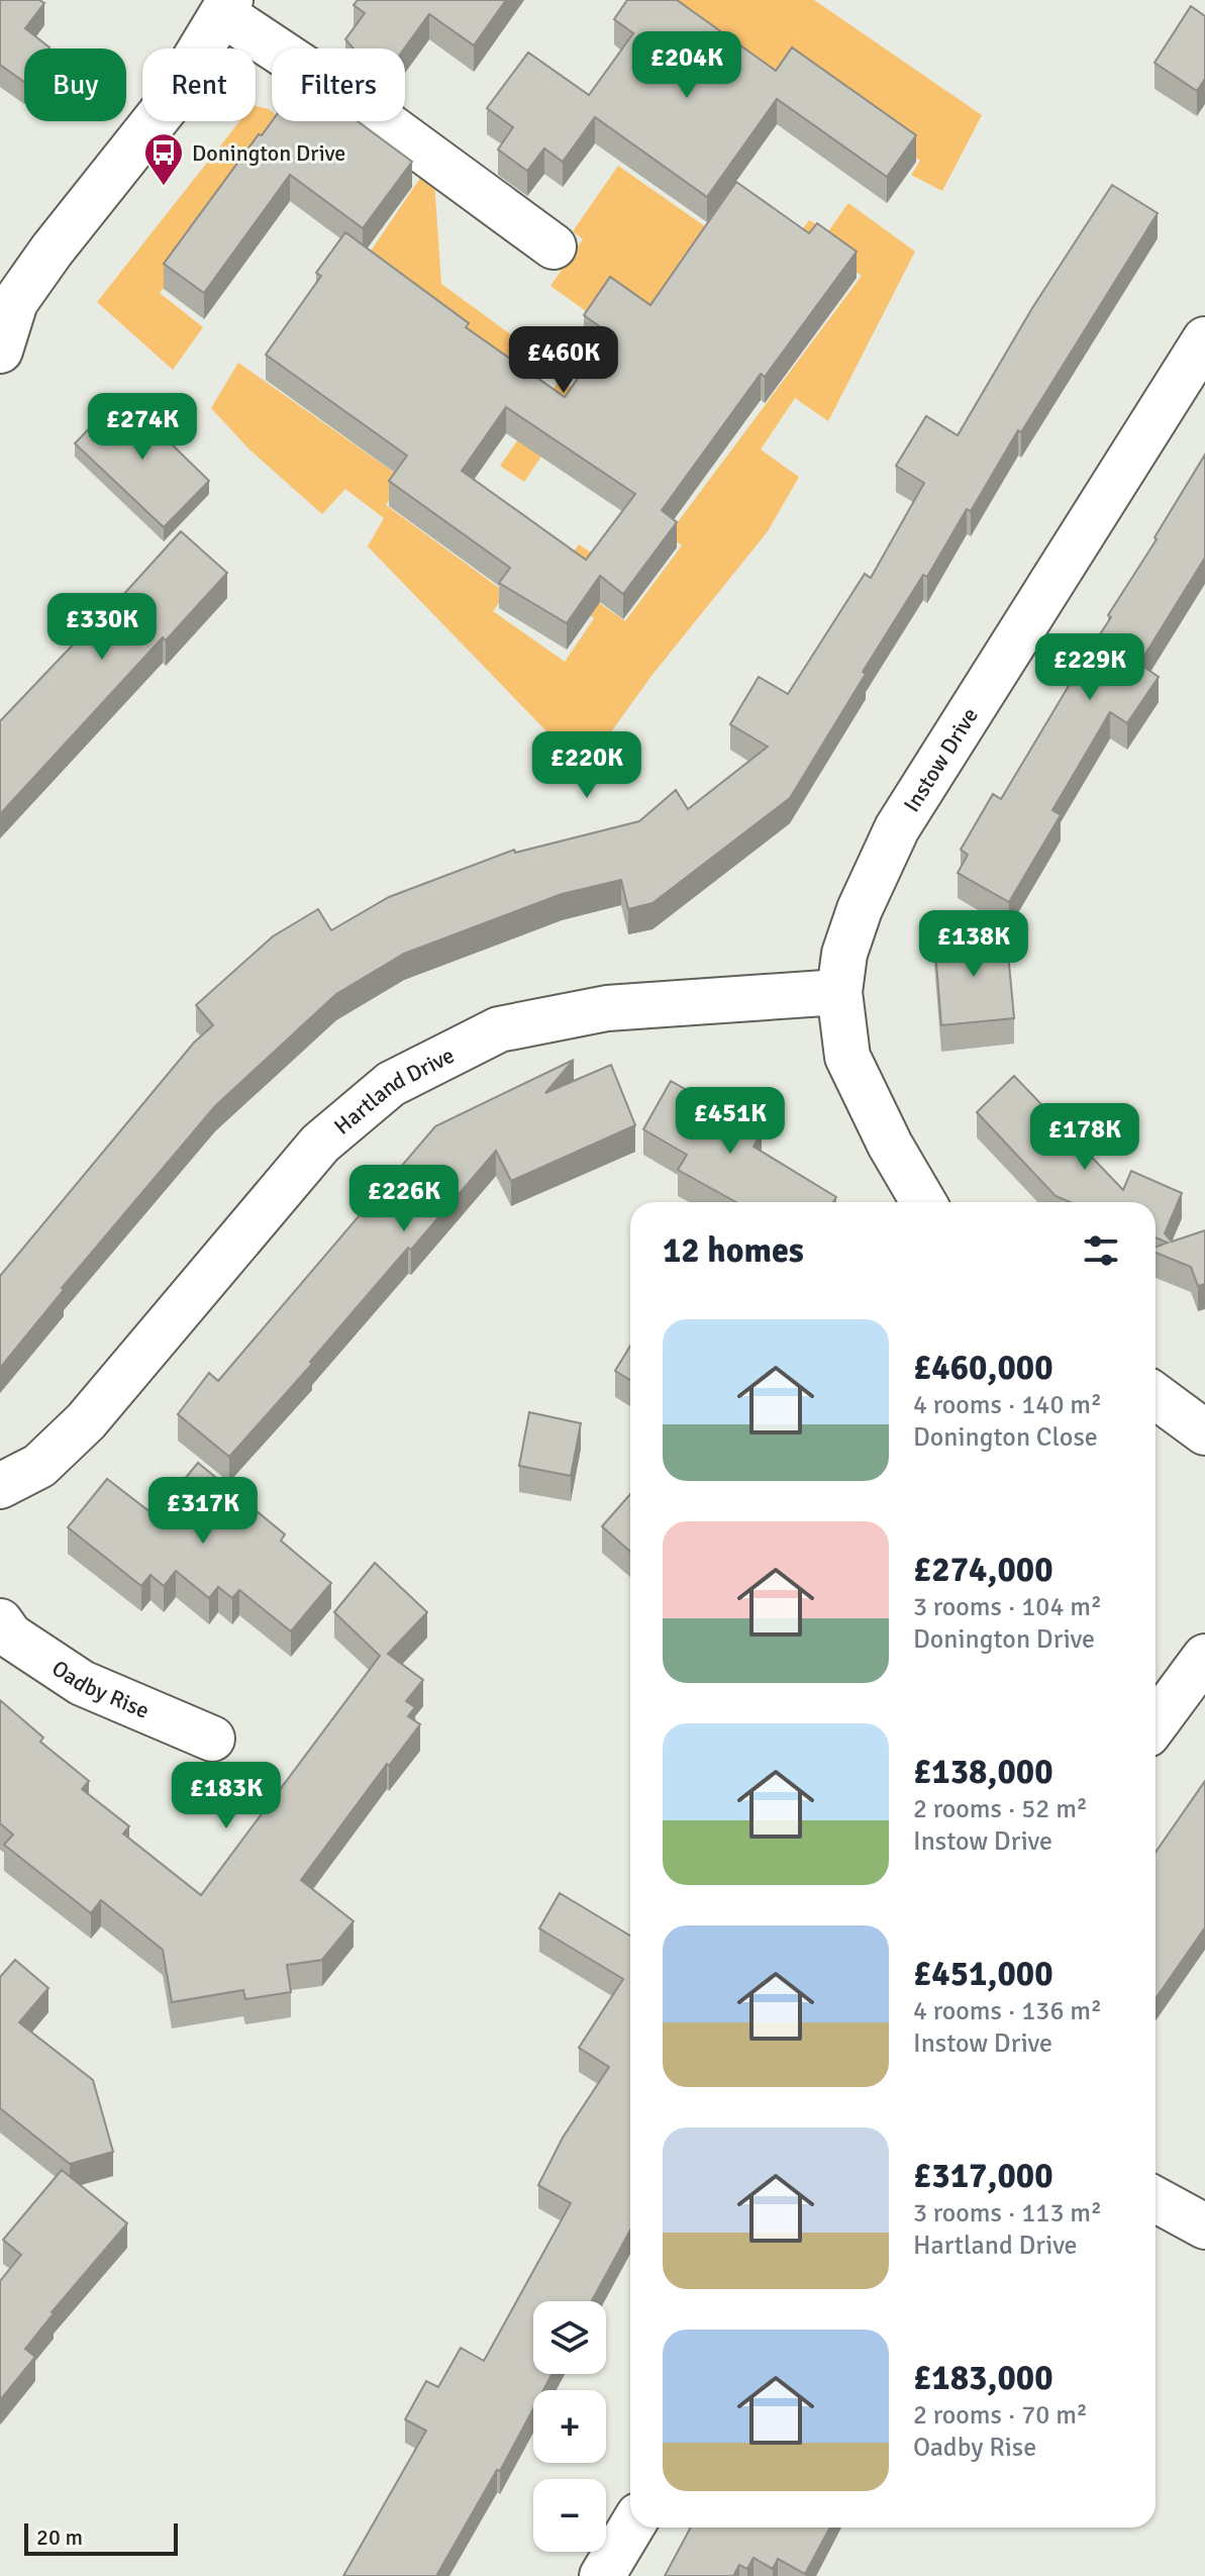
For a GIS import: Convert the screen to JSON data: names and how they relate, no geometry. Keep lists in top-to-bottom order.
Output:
{
  "streets": {
    "street": ["Instow Drive", "Hartland Drive", "Oadby Rise"]
  },
  "crossings": [
    ["Instow Drive", "Hartland Drive"]
  ],
  "places": {
    "bus stop": ["Donington Drive"]
  },
  "scale_bar": "20 m",
  "page": {
    "price": [
      "£204K",
      "£460K",
      "£274K",
      "£330K",
      "£229K",
      "£220K",
      "£138K",
      "£451K",
      "£178K",
      "£226K",
      "£317K",
      "£183K"
    ],
    "chip": ["Buy", "Rent", "Filters"],
    "heading": "12 homes",
    "list": [
      {
        "name": "£460,000",
        "note": "4 rooms · 140 m² · Donington Close"
      },
      {
        "name": "£274,000",
        "note": "3 rooms · 104 m² · Donington Drive"
      },
      {
        "name": "£138,000",
        "note": "2 rooms · 52 m² · Instow Drive"
      },
      {
        "name": "£451,000",
        "note": "4 rooms · 136 m² · Instow Drive"
      },
      {
        "name": "£317,000",
        "note": "3 rooms · 113 m² · Hartland Drive"
      },
      {
        "name": "£183,000",
        "note": "2 rooms · 70 m² · Oadby Rise"
      }
    ],
    "map_buttons": ["+", "−"],
    "scale": "20 m"
  }
}
